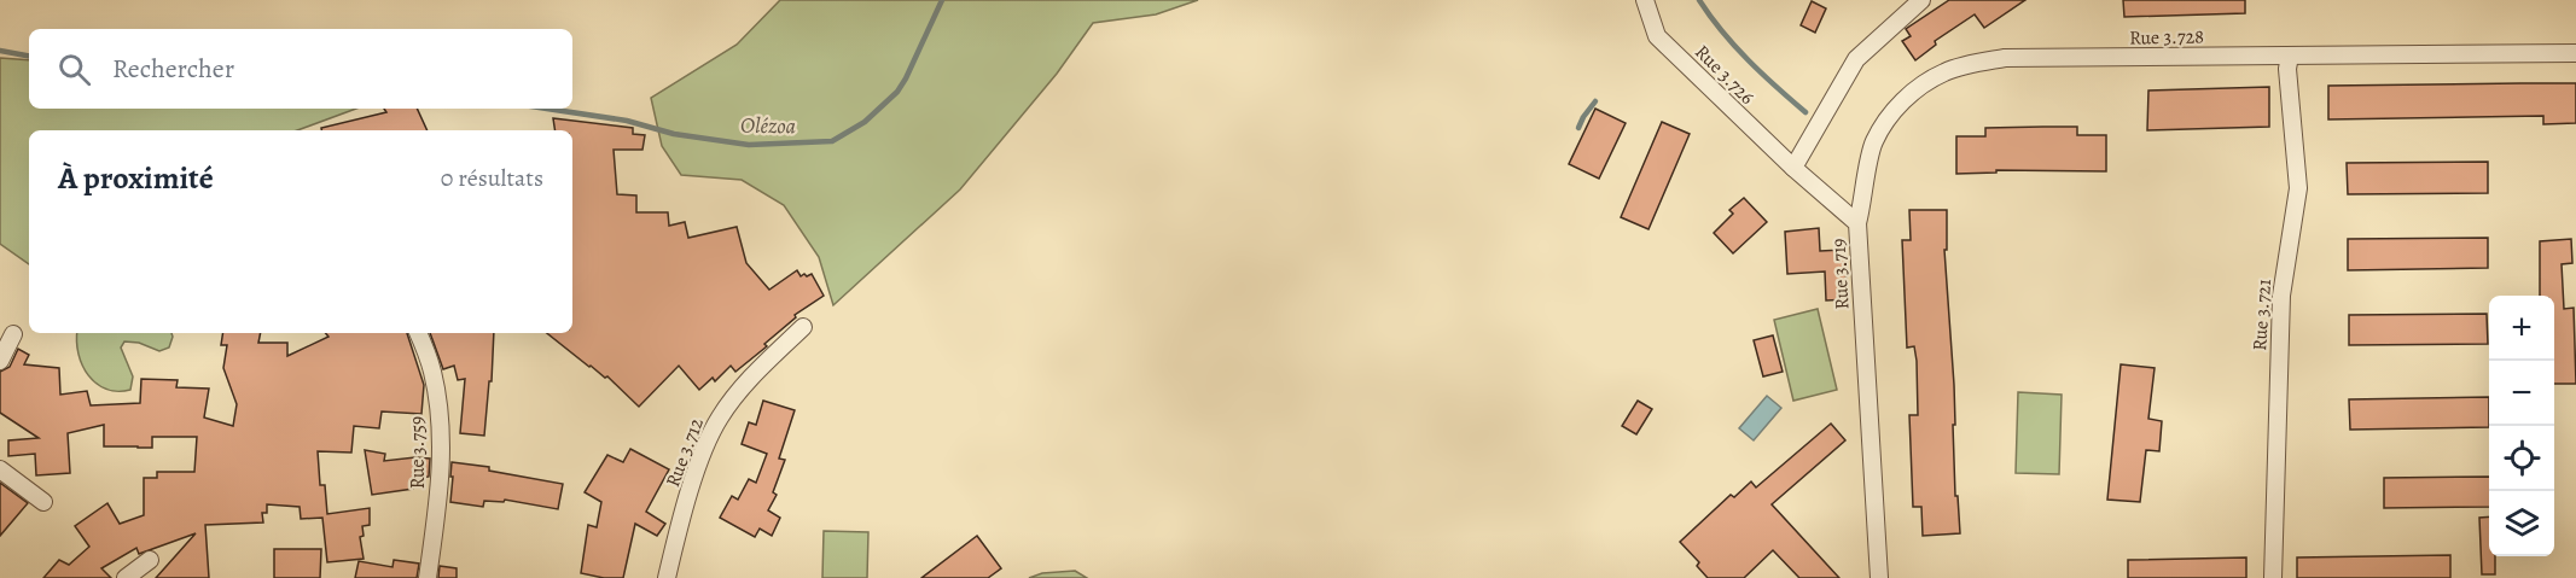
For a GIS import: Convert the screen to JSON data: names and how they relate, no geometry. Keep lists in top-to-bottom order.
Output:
{
  "streets": {
    "street": [
      "Rue 3.728",
      "Rue 3.726",
      "Rue 3.719",
      "Rue 3.721",
      "Rue 3.759",
      "Rue 3.712"
    ]
  },
  "crossings": [
    ["Rue 3.728", "Rue 3.719"],
    ["Rue 3.728", "Rue 3.721"],
    ["Rue 3.726", "Rue 3.719"]
  ],
  "water": ["Olézoa"],
  "page": {
    "search": "Rechercher",
    "heading": ["À proximité", "0 résultats"],
    "map_buttons": ["+", "−"]
  }
}
